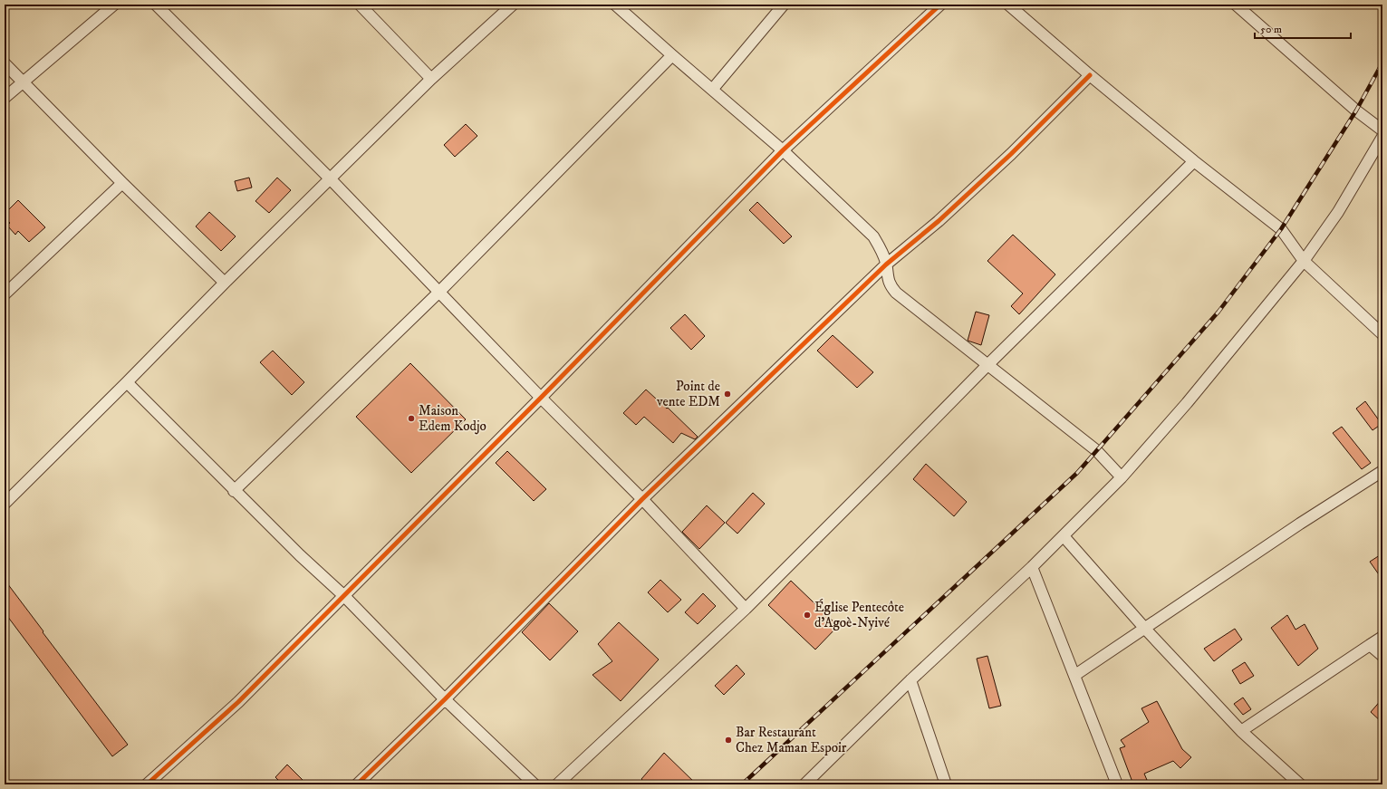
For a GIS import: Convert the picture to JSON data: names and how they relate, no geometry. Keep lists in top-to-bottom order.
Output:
{
  "places": [
    "Point de vente EDM",
    "Maison Edem Kodjo",
    "Église Pentecôte d'Agoè-Nyivé",
    "Bar Restaurant Chez Maman Espoir"
  ],
  "scale_bar": "50 m"
}
